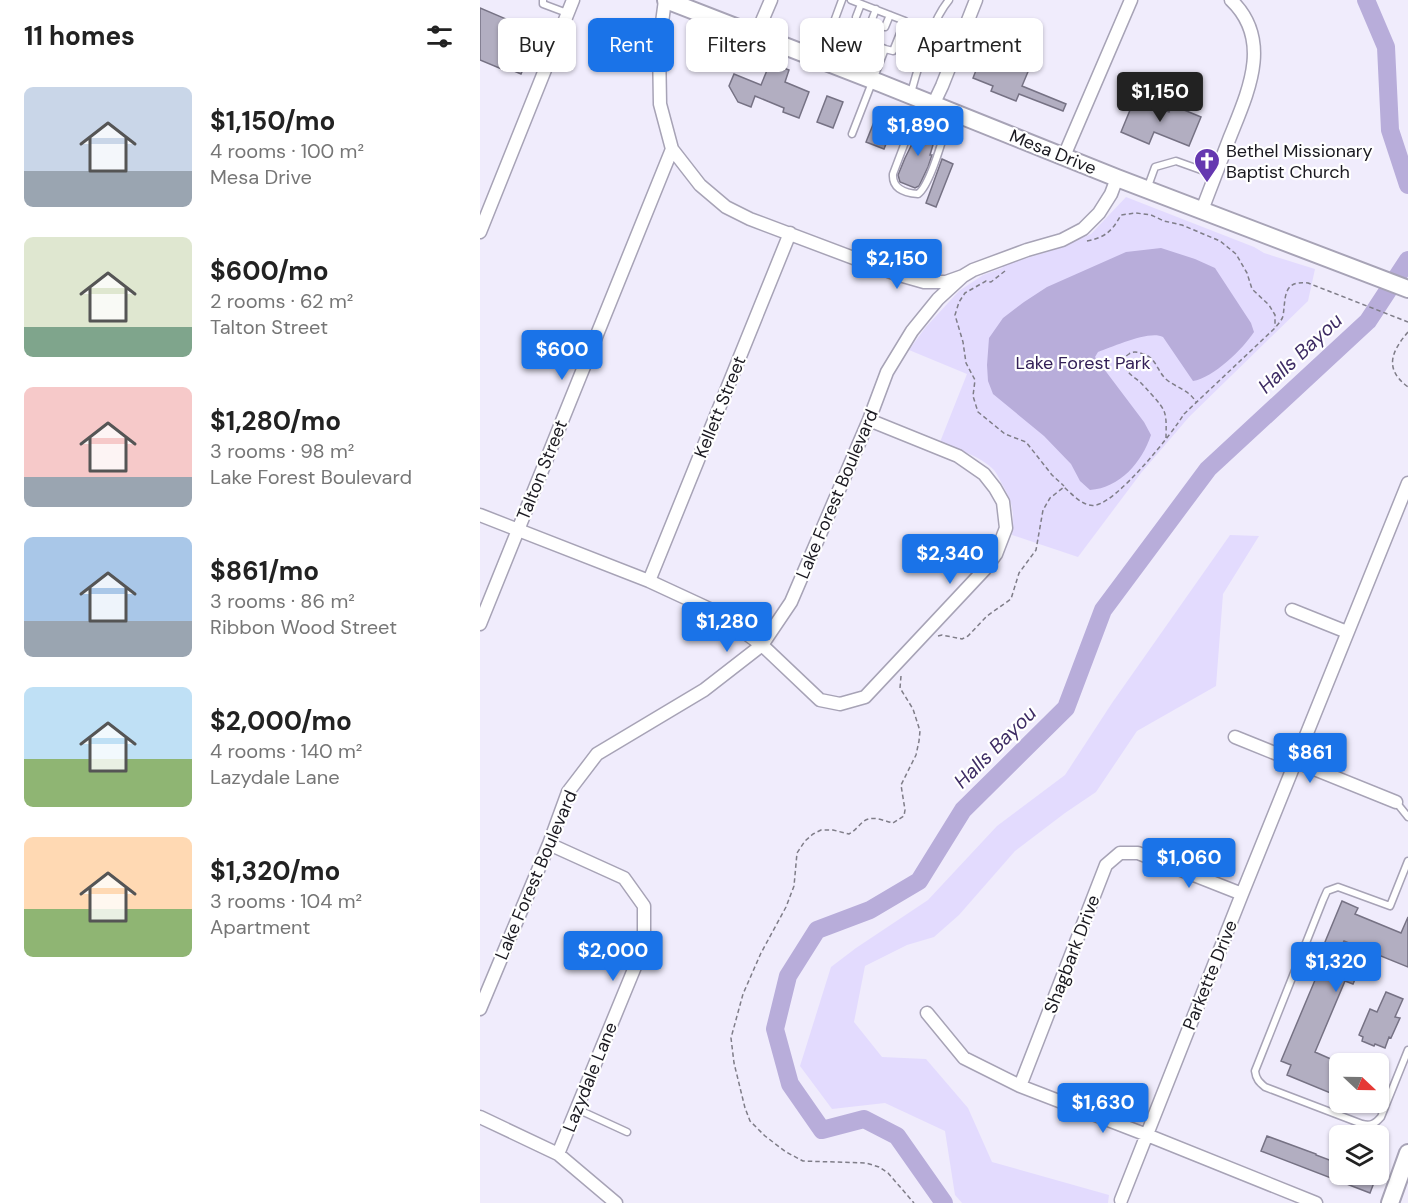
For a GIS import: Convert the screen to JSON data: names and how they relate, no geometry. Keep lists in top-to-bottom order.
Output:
{
  "streets": {
    "main road": ["Mesa Drive"],
    "street": [
      "Kellett Street",
      "Talton Street",
      "Lake Forest Boulevard",
      "Shagbark Drive",
      "Parkette Drive",
      "Lazydale Lane"
    ]
  },
  "crossings": [
    ["Lake Forest Boulevard", "Lazydale Lane"],
    ["Shagbark Drive", "Parkette Drive"]
  ],
  "water": ["Halls Bayou"],
  "parks": ["Lake Forest Park"],
  "places": {
    "church": ["Bethel Missionary Baptist Church"]
  },
  "north": "right",
  "page": {
    "heading": "11 homes",
    "chip": [
      "Buy",
      "Rent",
      "Filters",
      "New",
      "Apartment"
    ],
    "list": [
      {
        "name": "$1,150/mo",
        "note": "4 rooms · 100 m² · Mesa Drive"
      },
      {
        "name": "$600/mo",
        "note": "2 rooms · 62 m² · Talton Street"
      },
      {
        "name": "$1,280/mo",
        "note": "3 rooms · 98 m² · Lake Forest Boulevard"
      },
      {
        "name": "$861/mo",
        "note": "3 rooms · 86 m² · Ribbon Wood Street"
      },
      {
        "name": "$2,000/mo",
        "note": "4 rooms · 140 m² · Lazydale Lane"
      },
      {
        "name": "$1,320/mo",
        "note": "3 rooms · 104 m² · Apartment"
      }
    ],
    "price": [
      "$1,150",
      "$1,890",
      "$2,150",
      "$600",
      "$2,340",
      "$1,280",
      "$861",
      "$1,060",
      "$2,000",
      "$1,320",
      "$1,630"
    ]
  }
}
